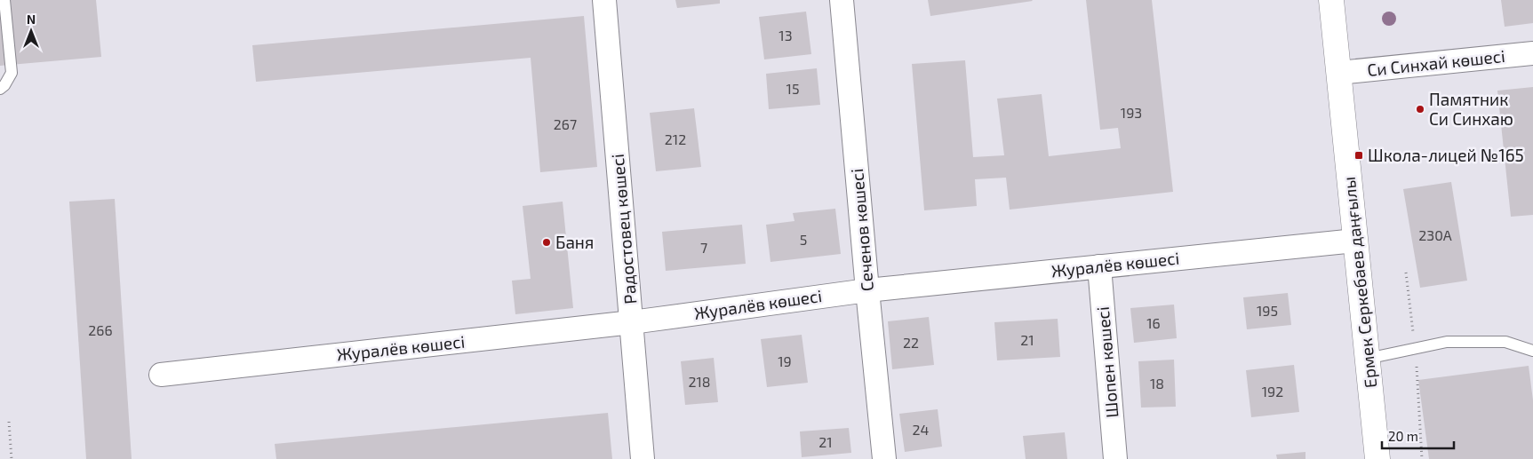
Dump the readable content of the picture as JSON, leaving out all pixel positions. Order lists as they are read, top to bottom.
{
  "streets": {
    "street": [
      "Си Синхай көшесі",
      "Радостовец көшесі",
      "Сеченов көшесі",
      "Журалёв көшесі",
      "Ермек Серкебаев даңғылы",
      "Шопен көшесі"
    ]
  },
  "crossings": [
    ["Си Синхай көшесі", "Ермек Серкебаев даңғылы"],
    ["Радостовец көшесі", "Журалёв көшесі"],
    ["Сеченов көшесі", "Журалёв көшесі"],
    ["Журалёв көшесі", "Ермек Серкебаев даңғылы"],
    ["Журалёв көшесі", "Шопен көшесі"]
  ],
  "places": {
    "other": ["Памятник Си Синхаю", "Баня"],
    "transit": ["Школа-лицей №165"]
  },
  "house_numbers": [
    "13",
    "15",
    "193",
    "267",
    "212",
    "230А",
    "5",
    "7",
    "195",
    "16",
    "266",
    "21",
    "22",
    "19",
    "218",
    "18",
    "192",
    "24",
    "21"
  ],
  "scale_bar": "20 m",
  "north": "top"
}
